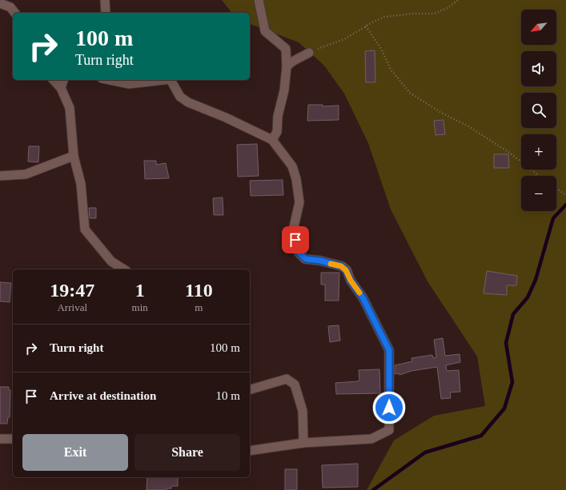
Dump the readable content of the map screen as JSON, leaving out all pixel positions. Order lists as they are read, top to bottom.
{
  "north": "bottom left",
  "page": {
    "map_buttons": ["+", "−"],
    "turn": ["100 m", "Turn right"],
    "eta": [
      "19:47",
      "Arrival",
      "1",
      "min",
      "110",
      "m"
    ],
    "list": [
      {
        "name": "Turn right",
        "value": "100 m"
      },
      {
        "name": "Arrive at destination",
        "value": "10 m"
      }
    ],
    "buttons": ["Exit", "Share"]
  }
}
